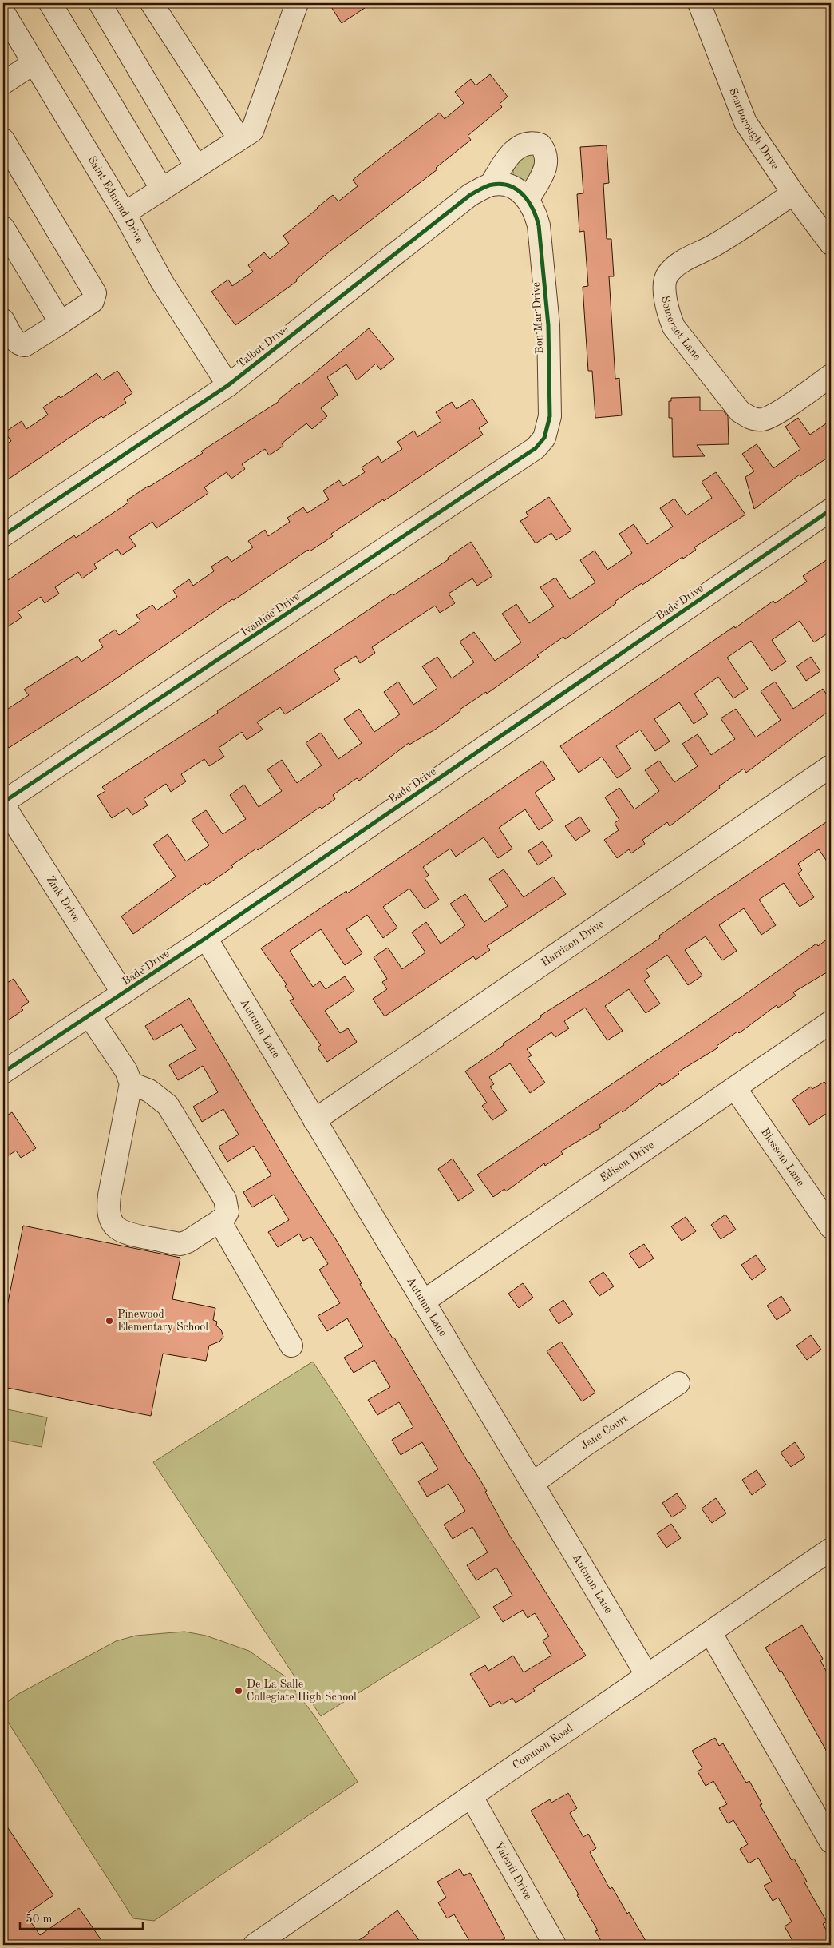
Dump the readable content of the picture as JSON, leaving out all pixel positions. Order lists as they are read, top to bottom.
{
  "streets": {
    "street": [
      "Scarborough Drive",
      "Saint Edmund Drive",
      "Bon Mar Drive",
      "Somerset Lane",
      "Talbot Drive",
      "Bade Drive",
      "Ivanhoe Drive",
      "Zink Drive",
      "Harrison Drive",
      "Autumn Lane",
      "Blossom Lane",
      "Edison Drive",
      "Jane Court",
      "Common Road",
      "Valenti Drive"
    ]
  },
  "crossings": [
    ["Scarborough Drive", "Somerset Lane"],
    ["Saint Edmund Drive", "Talbot Drive"],
    ["Bon Mar Drive", "Ivanhoe Drive"],
    ["Bade Drive", "Zink Drive"],
    ["Bade Drive", "Autumn Lane"],
    ["Ivanhoe Drive", "Zink Drive"],
    ["Harrison Drive", "Autumn Lane"],
    ["Autumn Lane", "Edison Drive"],
    ["Autumn Lane", "Jane Court"],
    ["Autumn Lane", "Common Road"],
    ["Blossom Lane", "Edison Drive"],
    ["Common Road", "Valenti Drive"]
  ],
  "places": ["Pinewood Elementary School", "De La Salle Collegiate High School"],
  "scale_bar": "50 m"
}
